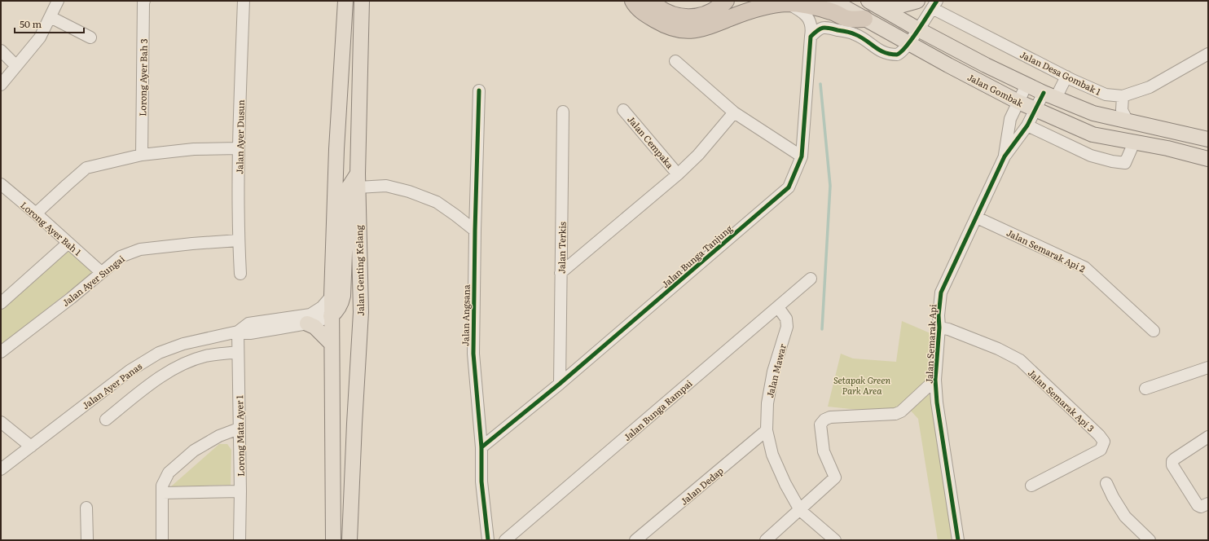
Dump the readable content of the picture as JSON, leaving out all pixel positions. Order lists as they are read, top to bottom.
{
  "streets": {
    "main road": ["Jalan Gombak", "Jalan Genting Kelang"],
    "street": [
      "Jalan Desa Gombak 1",
      "Lorong Ayer Bah 3",
      "Jalan Ayer Dusun",
      "Jalan Cempaka",
      "Lorong Ayer Bah 1",
      "Jalan Terkis",
      "Jalan Semarak Api 2",
      "Jalan Bunga Tanjung",
      "Jalan Ayer Sungai",
      "Jalan Angsana",
      "Jalan Semarak Api",
      "Jalan Mawar",
      "Jalan Ayer Panas",
      "Jalan Semarak Api 3",
      "Jalan Bunga Rampai",
      "Lorong Mata Ayer 1",
      "Jalan Dedap"
    ]
  },
  "crossings": [
    ["Jalan Desa Gombak 1", "Jalan Semarak Api"],
    ["Jalan Gombak", "Jalan Semarak Api"],
    ["Jalan Ayer Dusun", "Jalan Ayer Sungai"],
    ["Lorong Ayer Bah 1", "Jalan Ayer Sungai"],
    ["Jalan Terkis", "Jalan Bunga Tanjung"],
    ["Jalan Semarak Api 2", "Jalan Semarak Api"],
    ["Jalan Bunga Tanjung", "Jalan Angsana"],
    ["Jalan Semarak Api", "Jalan Semarak Api 3"],
    ["Jalan Mawar", "Jalan Bunga Rampai"],
    ["Jalan Mawar", "Jalan Dedap"],
    ["Jalan Ayer Panas", "Lorong Mata Ayer 1"]
  ],
  "parks": ["Setapak Green Park Area"],
  "scale_bar": "50 m"
}
